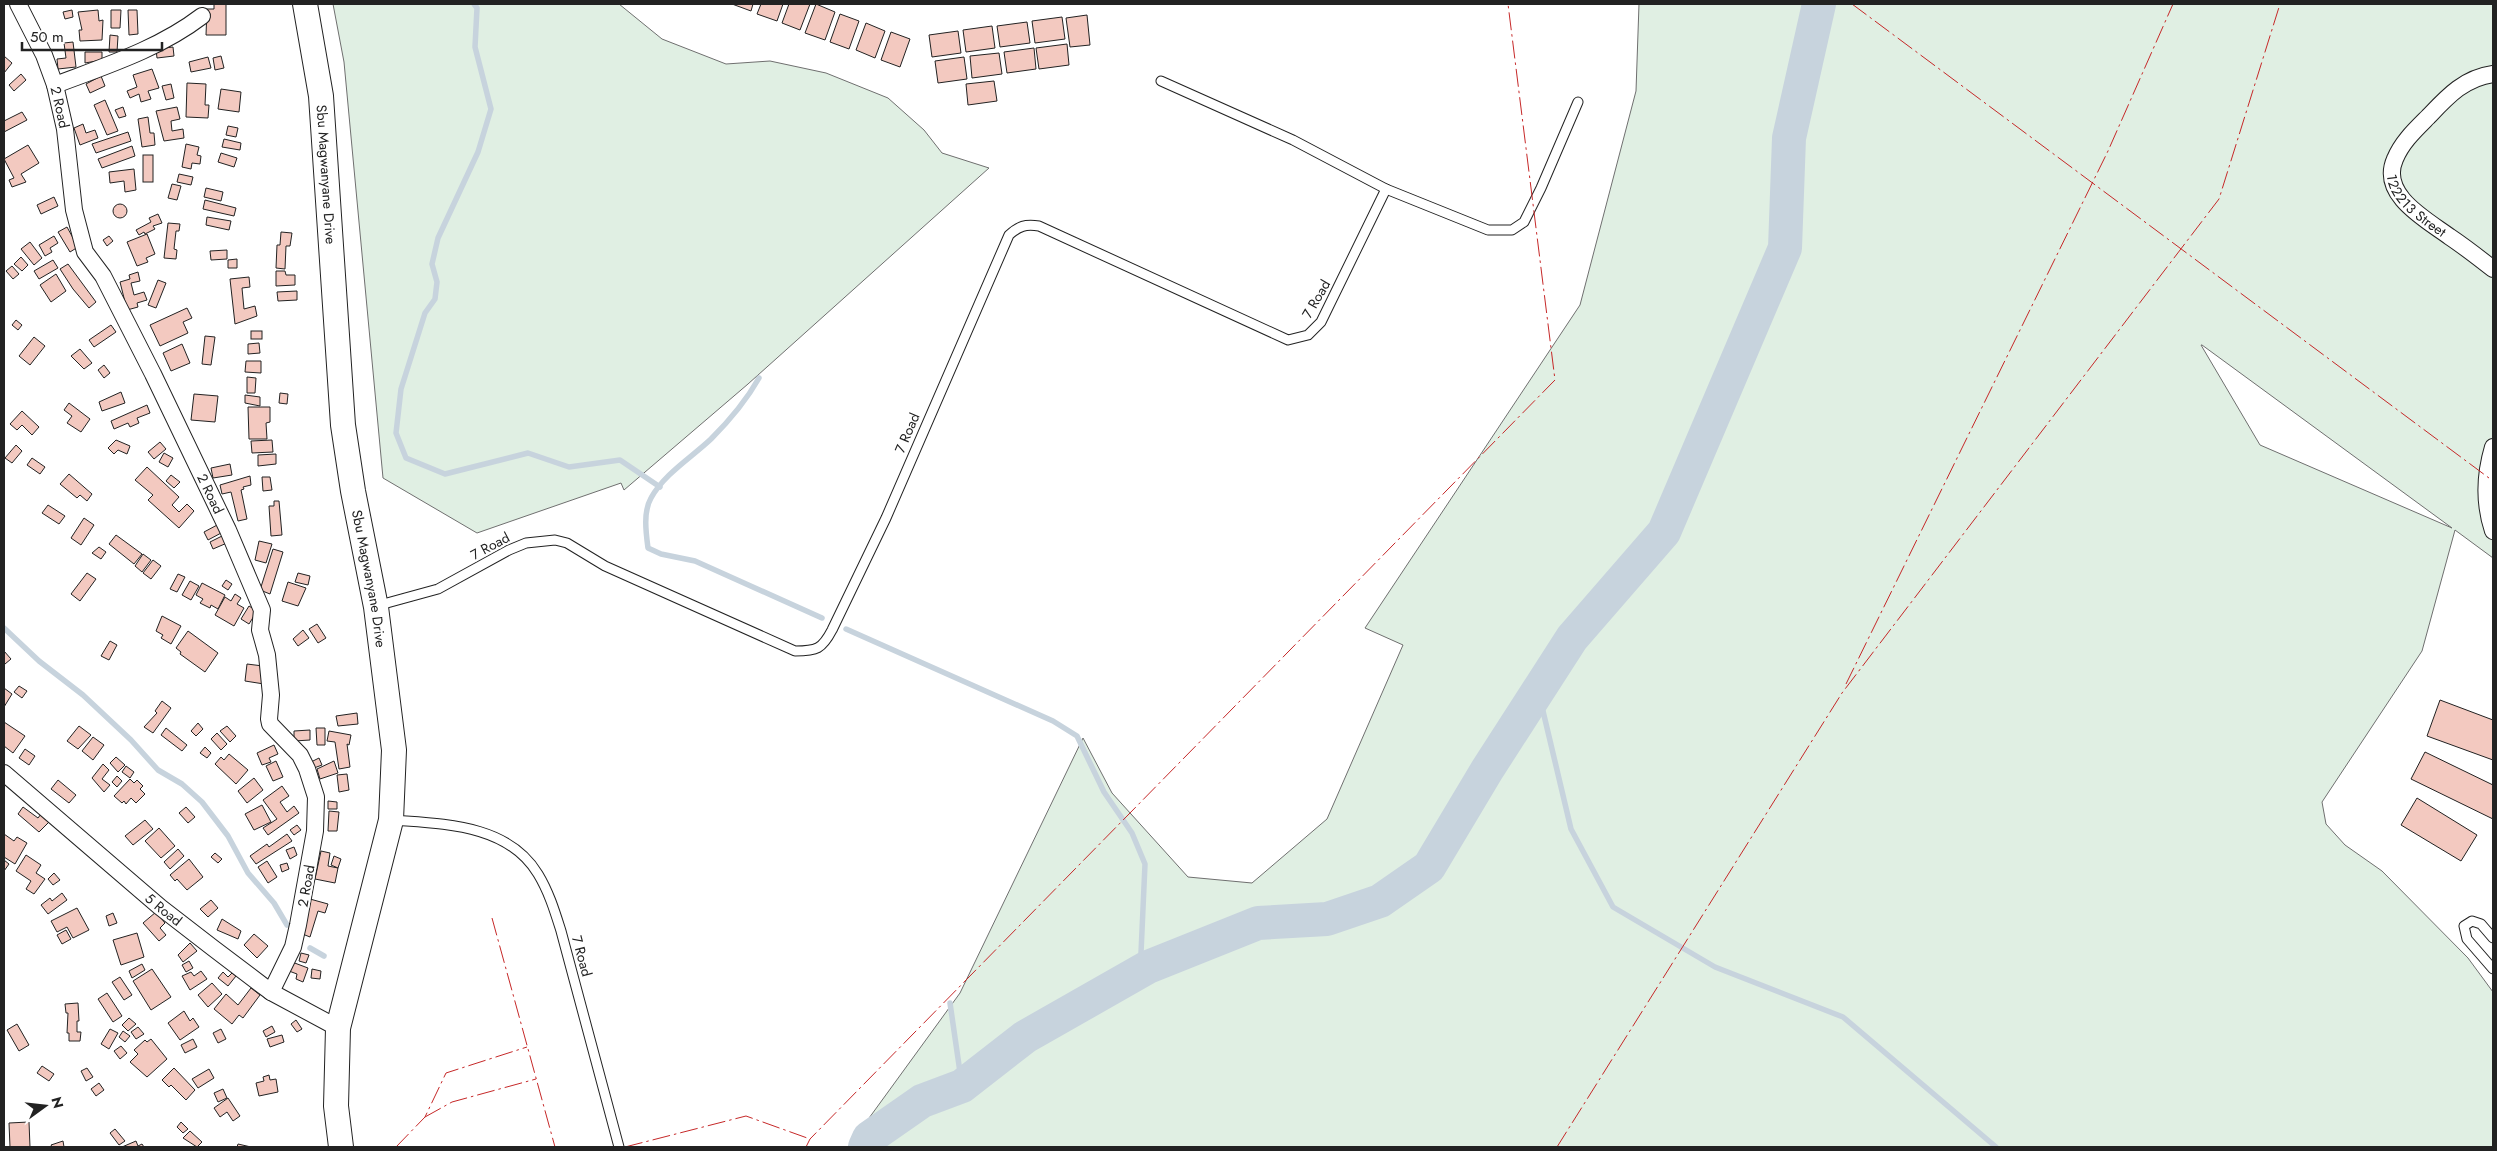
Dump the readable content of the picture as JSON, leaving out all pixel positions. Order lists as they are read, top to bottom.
{
  "streets": {
    "main road": ["Sbu Magwanyane Drive"],
    "street": ["2 Road", "122213 Street", "5 Road"],
    "lane": ["7 Road"]
  },
  "crossings": [
    ["2 Road", "5 Road"],
    ["Sbu Magwanyane Drive", "7 Road"],
    ["Sbu Magwanyane Drive", "5 Road"]
  ],
  "scale_bar": "50 m",
  "north": "right"
}
